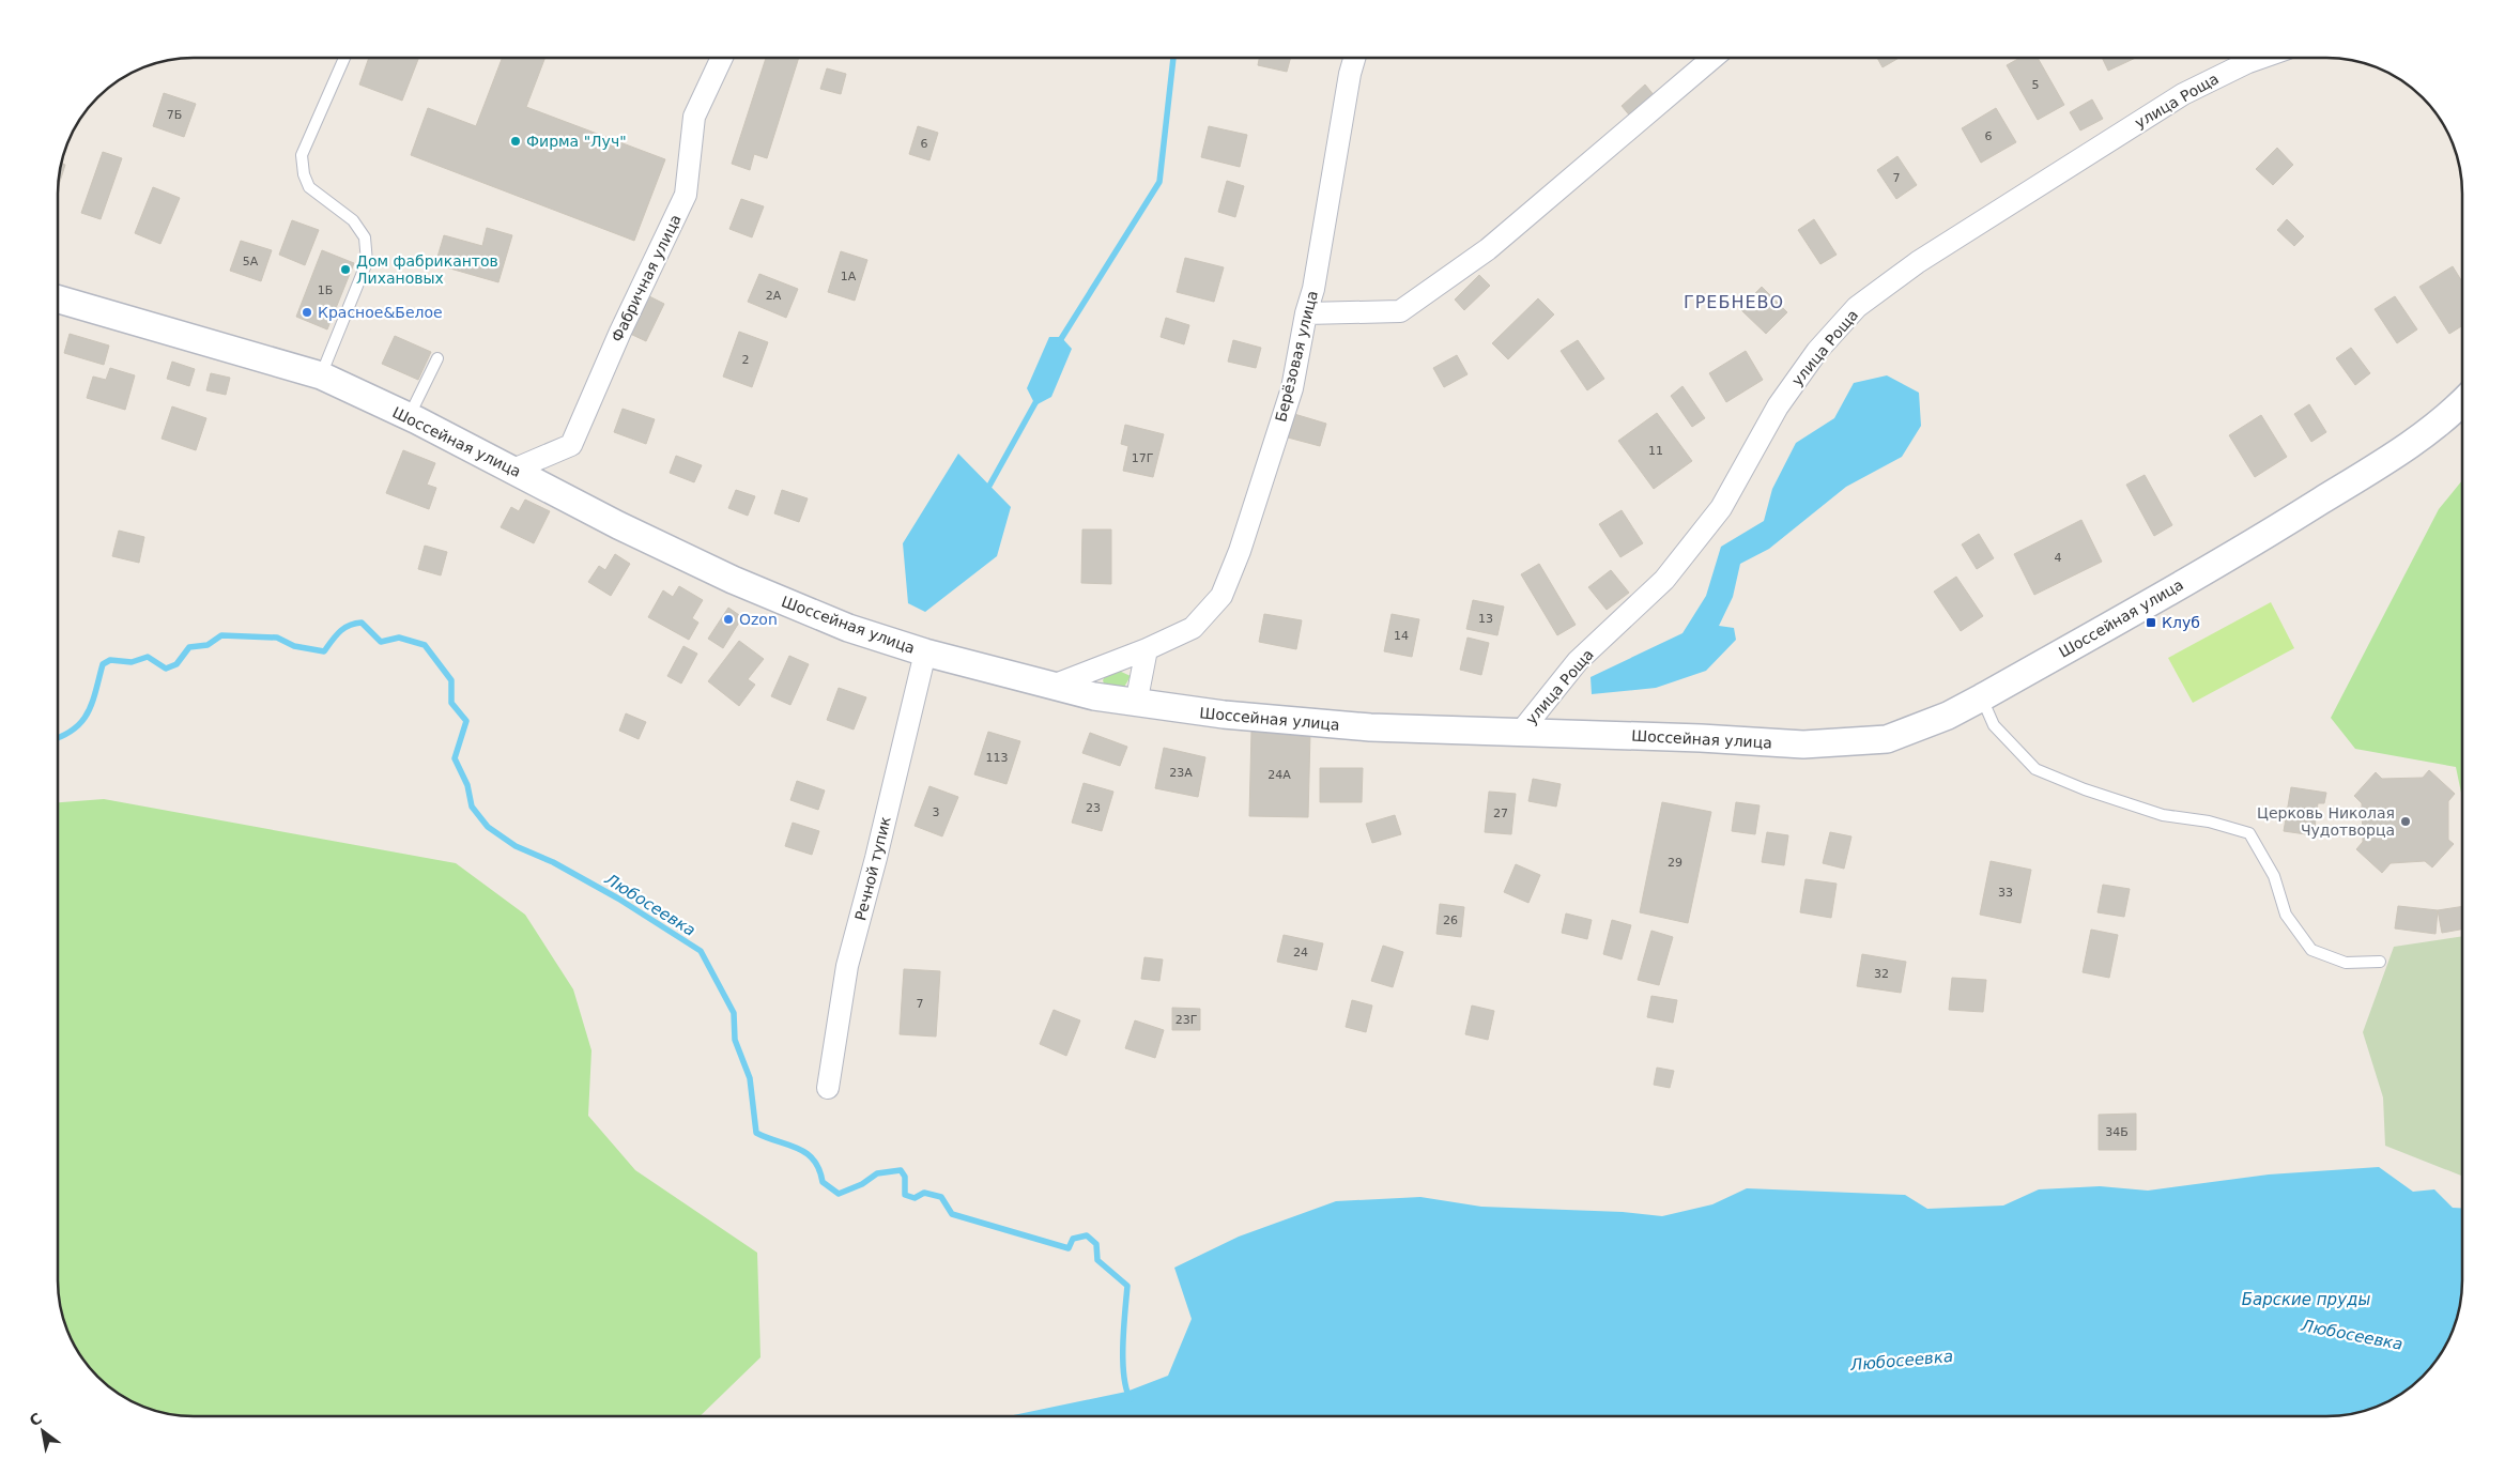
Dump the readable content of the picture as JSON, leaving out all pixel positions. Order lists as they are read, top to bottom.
{
  "streets": {
    "street": [
      "улица Роща",
      "Фабричная улица",
      "Берёзовая улица",
      "Шоссейная улица",
      "Речной тупик"
    ]
  },
  "crossings": [
    ["улица Роща", "Шоссейная улица"],
    ["Фабричная улица", "Шоссейная улица"],
    ["Берёзовая улица", "Шоссейная улица"],
    ["Шоссейная улица", "Речной тупик"]
  ],
  "districts": ["ГРЕБНЕВО"],
  "water": ["Любосеевка", "Барские пруды"],
  "places": {
    "other": [
      "Фирма \"Луч\"",
      "Дом фабрикантов Лихановых",
      "Красное&Белое",
      "Ozon",
      "Церковь Николая Чудотворца"
    ],
    "transit": ["Клуб"]
  },
  "house_numbers": [
    "5",
    "7Б",
    "6",
    "6",
    "7",
    "5А",
    "1А",
    "1Б",
    "2А",
    "2",
    "11",
    "17Г",
    "4",
    "13",
    "14",
    "113",
    "23А",
    "24А",
    "23",
    "3",
    "27",
    "29",
    "33",
    "26",
    "24",
    "32",
    "7",
    "23Г",
    "34Б"
  ],
  "north": "top left"
}
